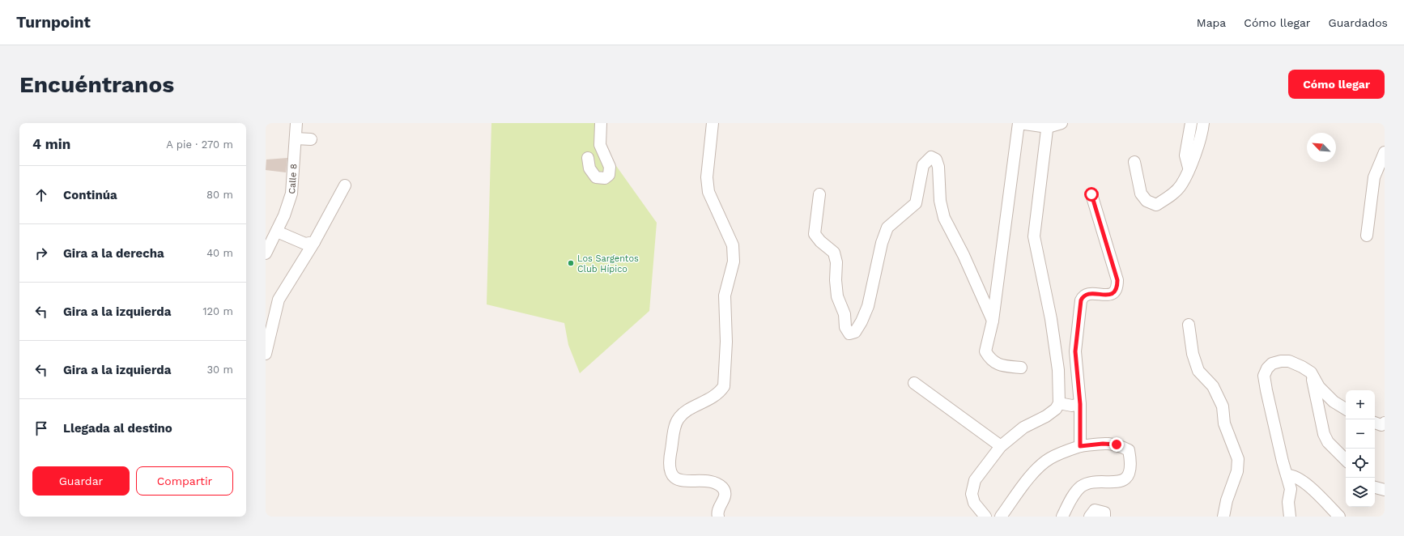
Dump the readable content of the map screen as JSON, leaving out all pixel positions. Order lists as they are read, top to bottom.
{
  "streets": {
    "street": ["Calle 8"]
  },
  "places": ["Los Sargentos Club Hípico"],
  "north": "top left",
  "page": {
    "header": "Turnpoint",
    "nav": ["Mapa", "Cómo llegar", "Guardados"],
    "buttons": [
      "Cómo llegar",
      ["Guardar", "Compartir"]
    ],
    "title": "Encuéntranos",
    "heading": ["4 min", "A pie · 270 m"],
    "list": [
      ["Continúa", "80 m"],
      ["Gira a la derecha", "40 m"],
      ["Gira a la izquierda", "120 m"],
      ["Gira a la izquierda", "30 m"],
      "Llegada al destino"
    ],
    "map_buttons": ["+", "−"]
  }
}
